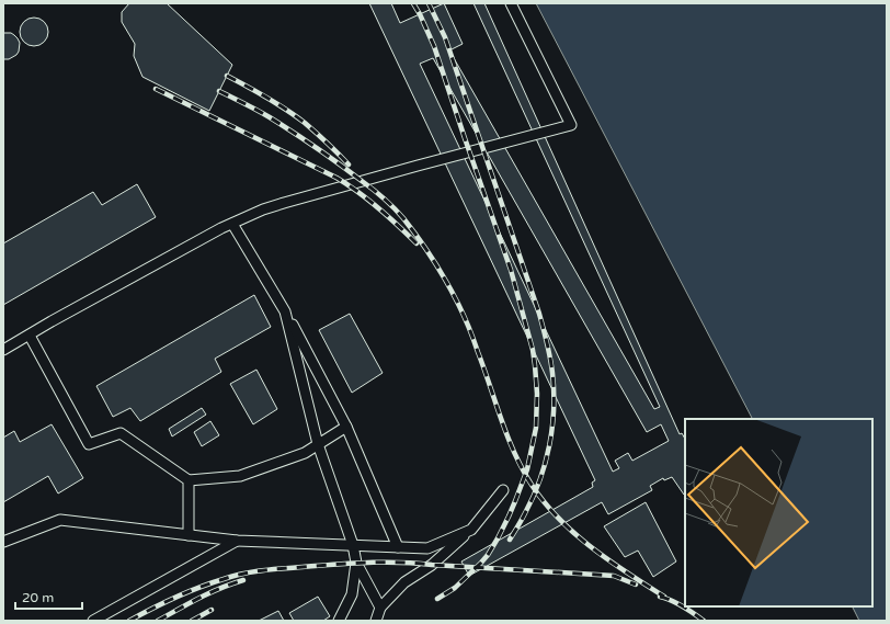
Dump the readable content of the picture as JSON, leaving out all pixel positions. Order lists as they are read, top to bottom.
{
  "scale_bar": "20 m"
}
